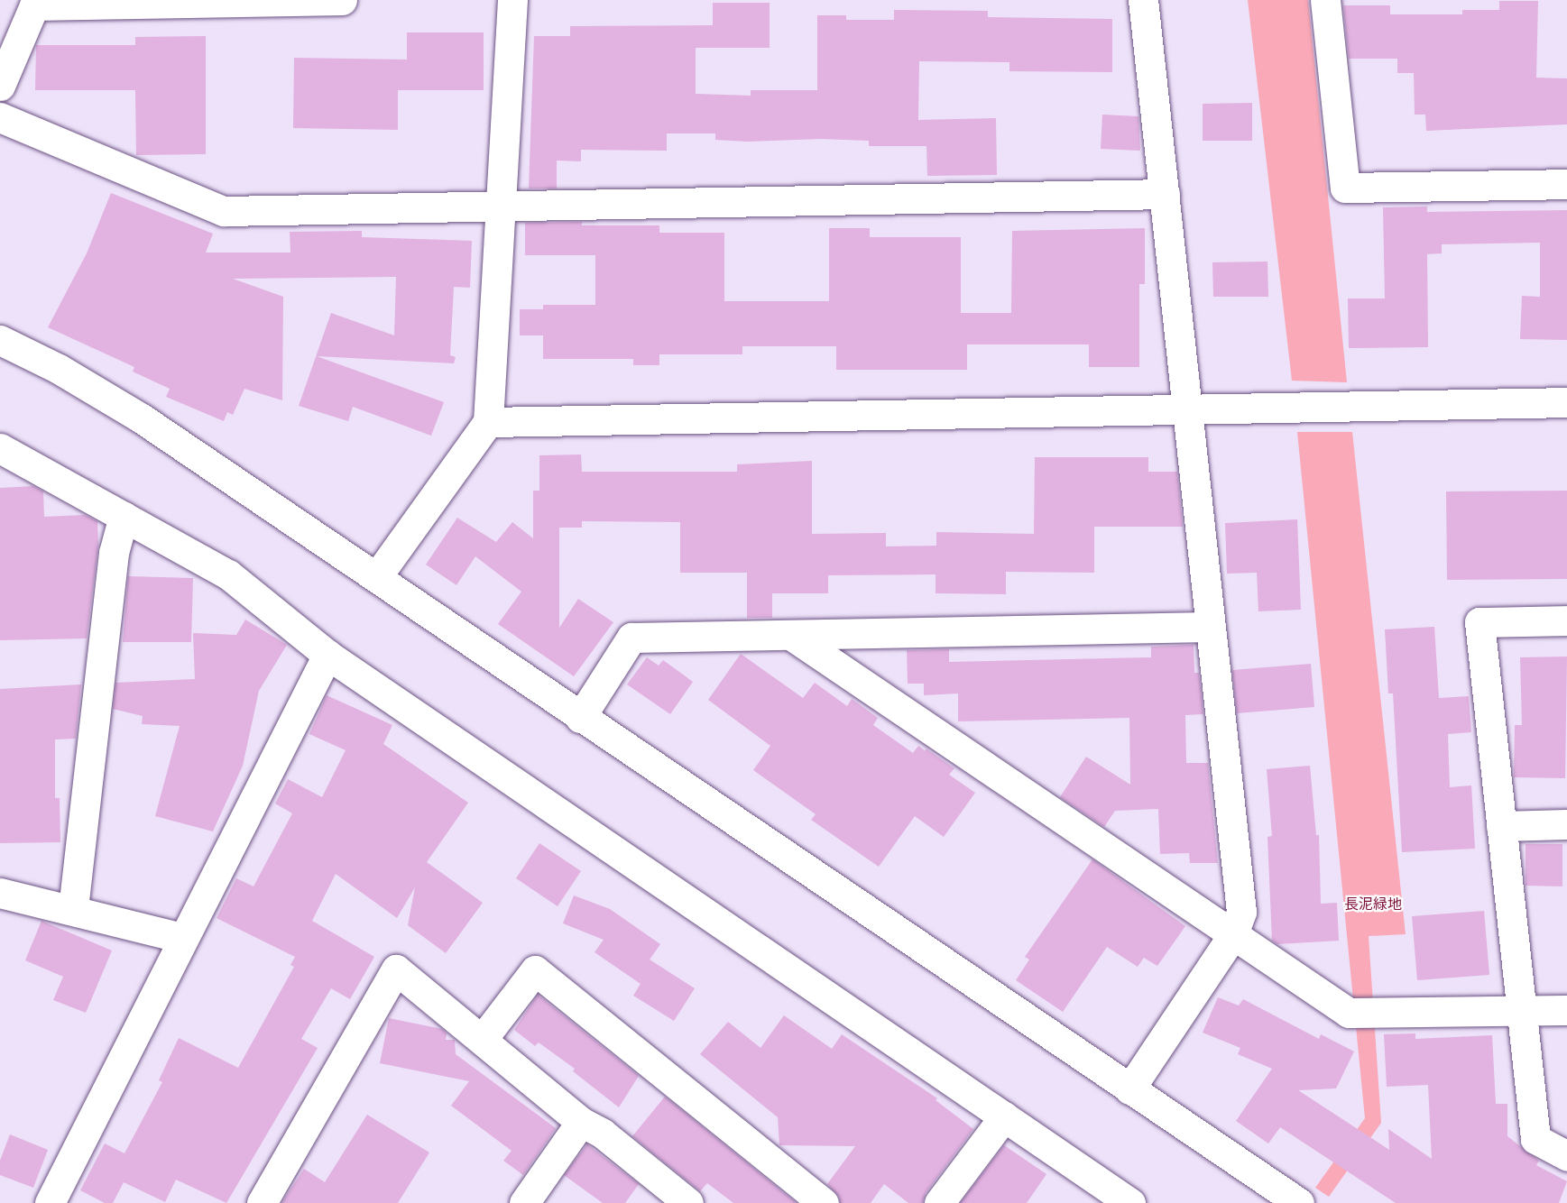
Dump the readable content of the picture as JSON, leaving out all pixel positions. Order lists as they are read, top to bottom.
{
  "parks": ["長泥緑地"]
}
